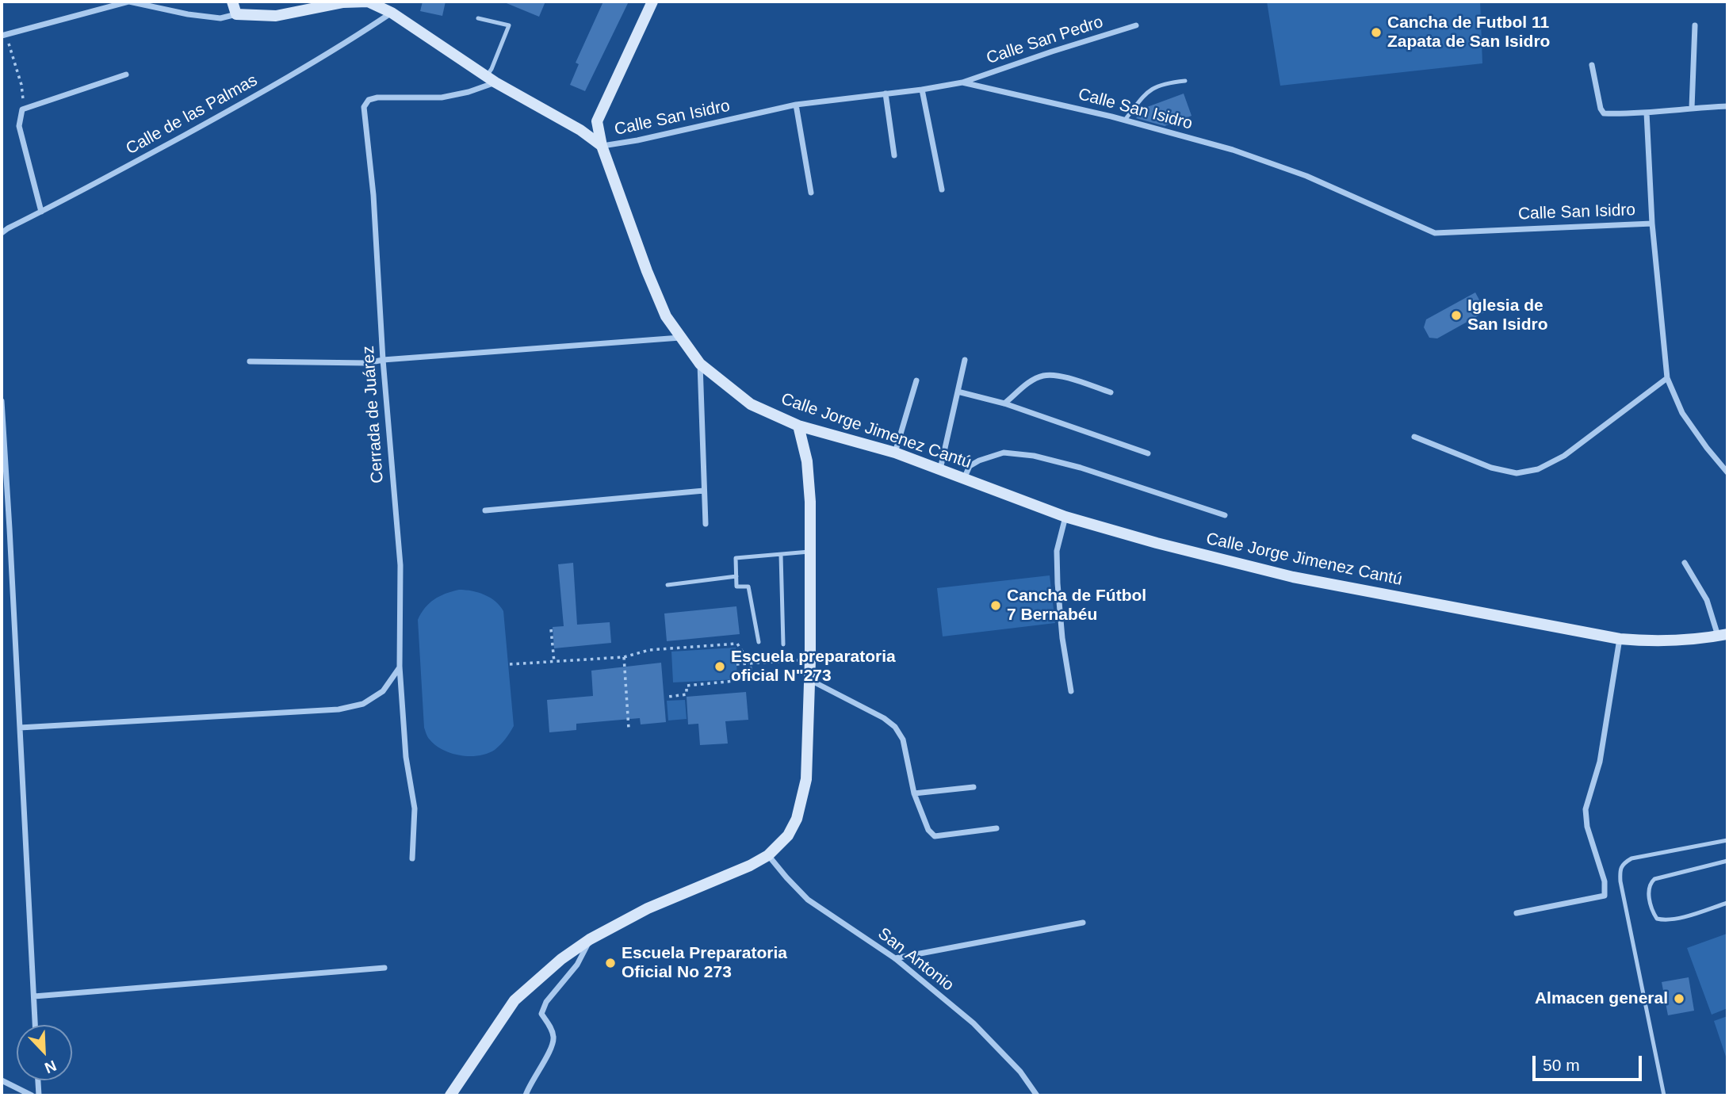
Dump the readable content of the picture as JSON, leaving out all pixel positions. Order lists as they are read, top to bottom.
{
  "streets": {
    "main road": ["Calle Jorge Jimenez Cantú"],
    "street": [
      "Calle San Pedro",
      "Calle San Isidro",
      "Calle de las Palmas",
      "Cerrada de Juárez",
      "San Antonio"
    ]
  },
  "crossings": [
    ["Calle San Pedro", "Calle San Isidro"],
    ["Calle San Isidro", "Calle Jorge Jimenez Cantú"]
  ],
  "places": [
    "Cancha de Futbol 11 Zapata de San Isidro",
    "Iglesia de San Isidro",
    "Cancha de Fútbol 7 Bernabéu",
    "Escuela preparatoria oficial N\"273",
    "Escuela Preparatoria Oficial No 273",
    "Almacen general"
  ],
  "scale_bar": "50 m",
  "north": "bottom right"
}
